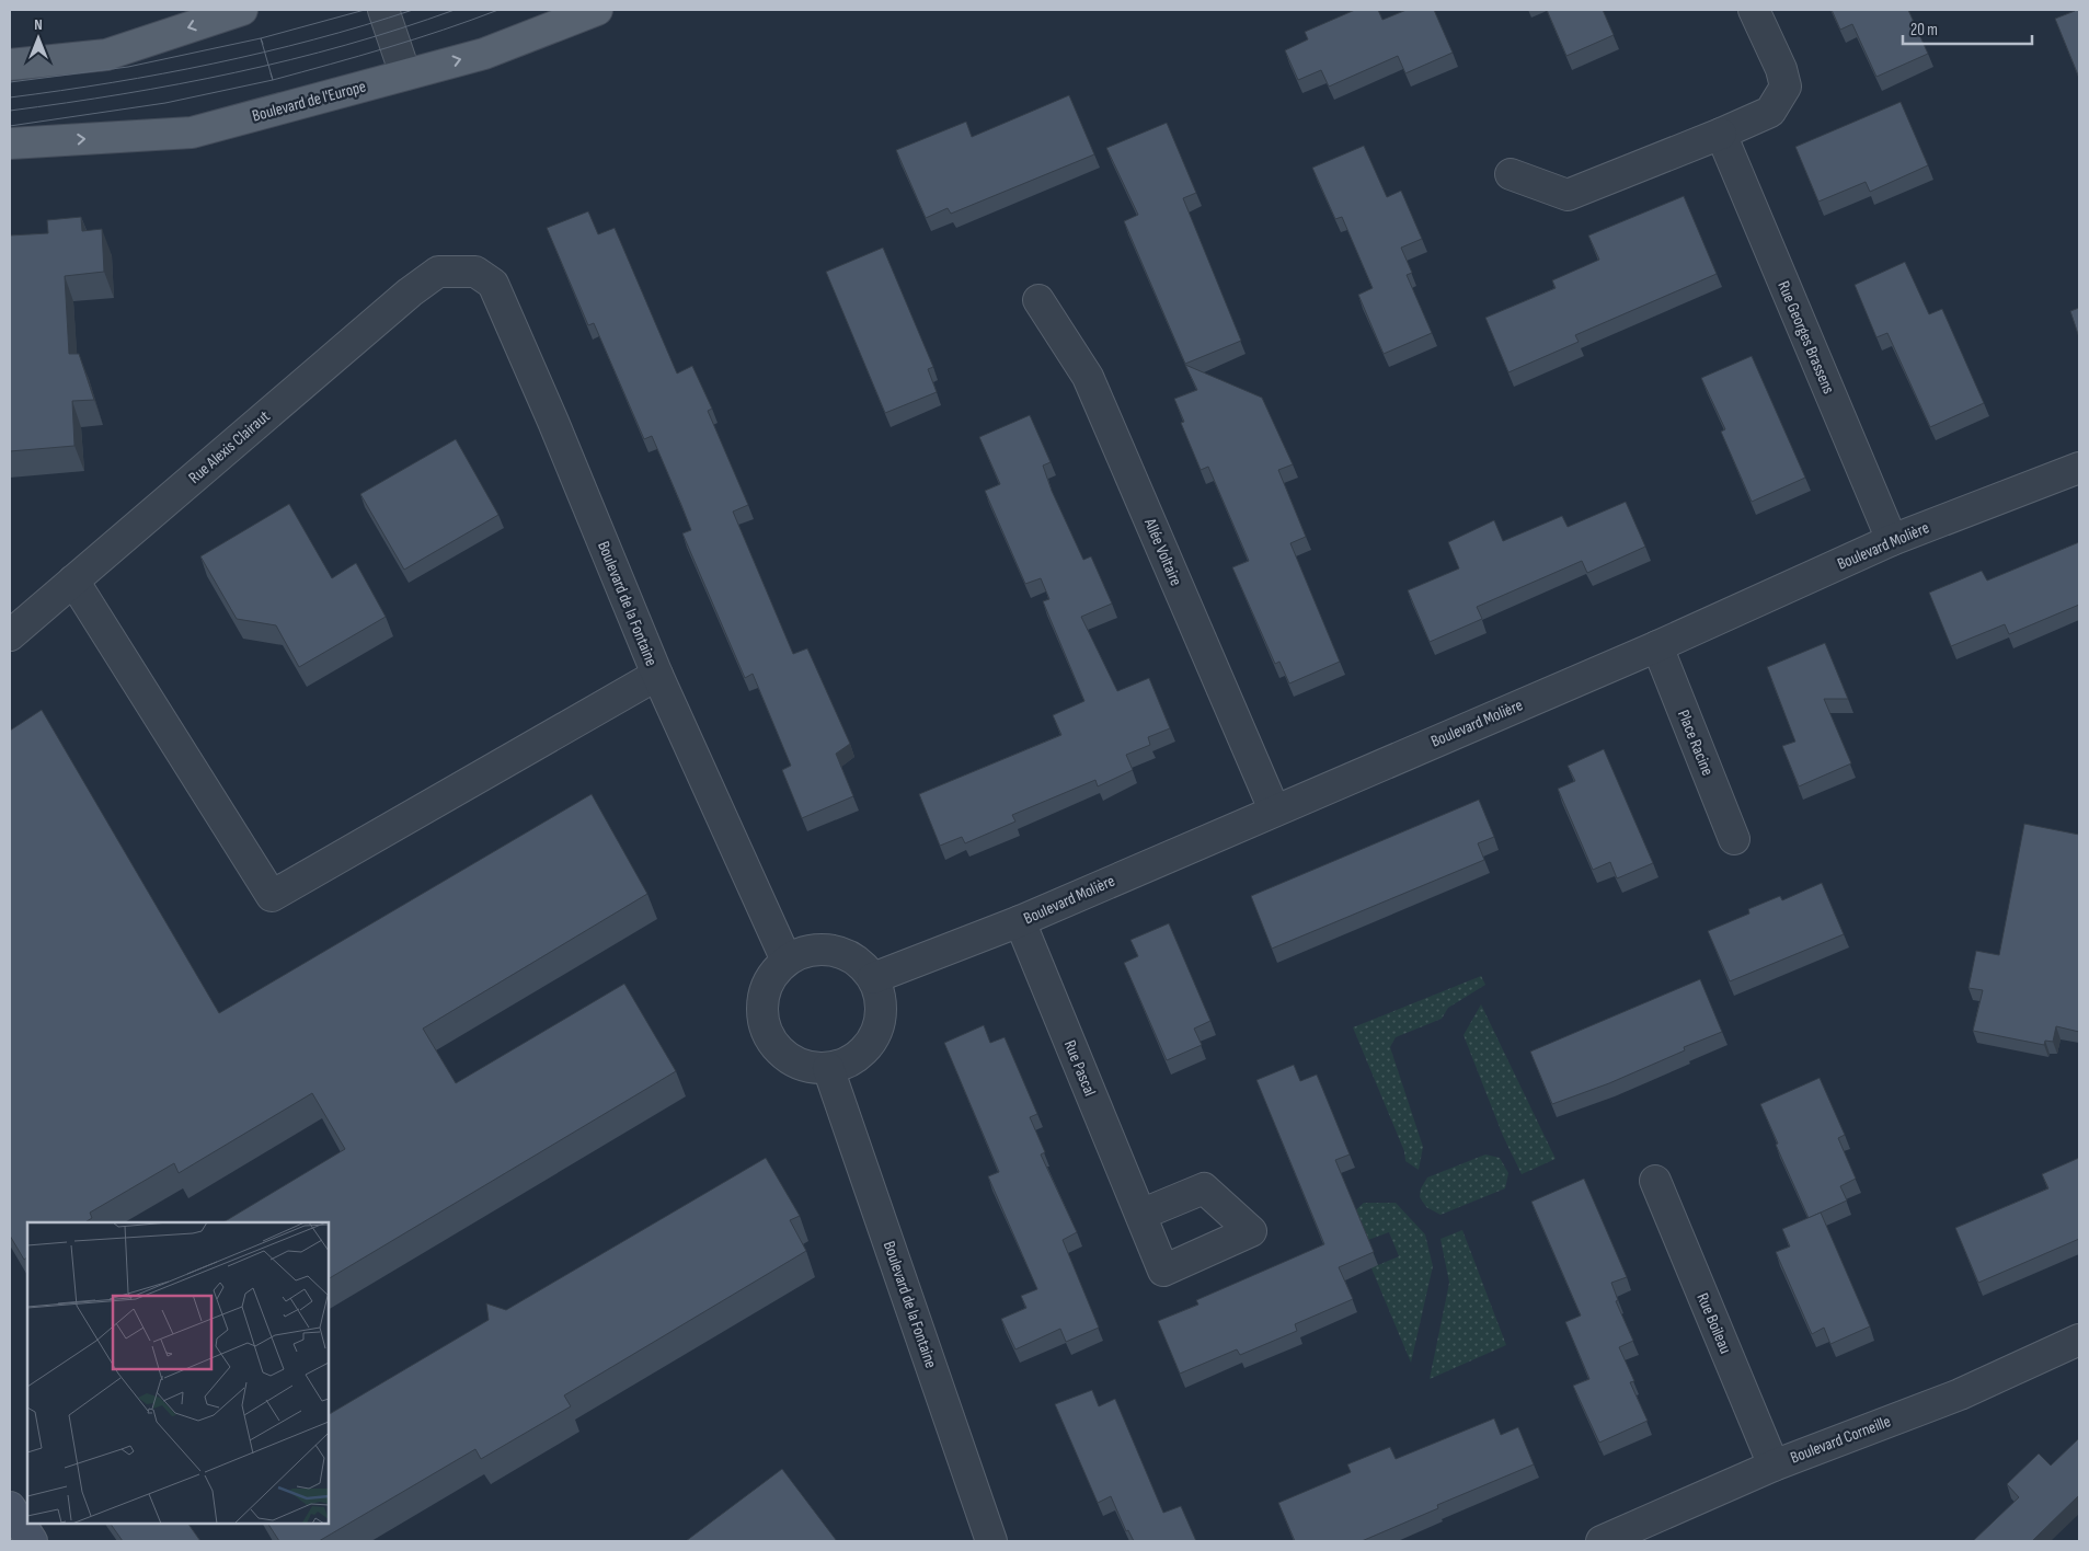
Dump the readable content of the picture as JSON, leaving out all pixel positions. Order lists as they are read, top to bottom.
{
  "streets": {
    "main road": ["Boulevard de l'Europe"],
    "street": [
      "Rue Georges Brassens",
      "Rue Alexis Clairaut",
      "Boulevard Molière",
      "Allée Voltaire",
      "Boulevard de la Fontaine",
      "Place Racine",
      "Rue Pascal",
      "Rue Boileau",
      "Boulevard Corneille"
    ]
  },
  "crossings": [
    ["Rue Georges Brassens", "Boulevard Molière"],
    ["Rue Alexis Clairaut", "Boulevard de la Fontaine"],
    ["Boulevard Molière", "Allée Voltaire"],
    ["Boulevard Molière", "Boulevard de la Fontaine"],
    ["Boulevard Molière", "Place Racine"],
    ["Boulevard Molière", "Rue Pascal"],
    ["Rue Boileau", "Boulevard Corneille"]
  ],
  "scale_bar": "20 m",
  "north": "top"
}
